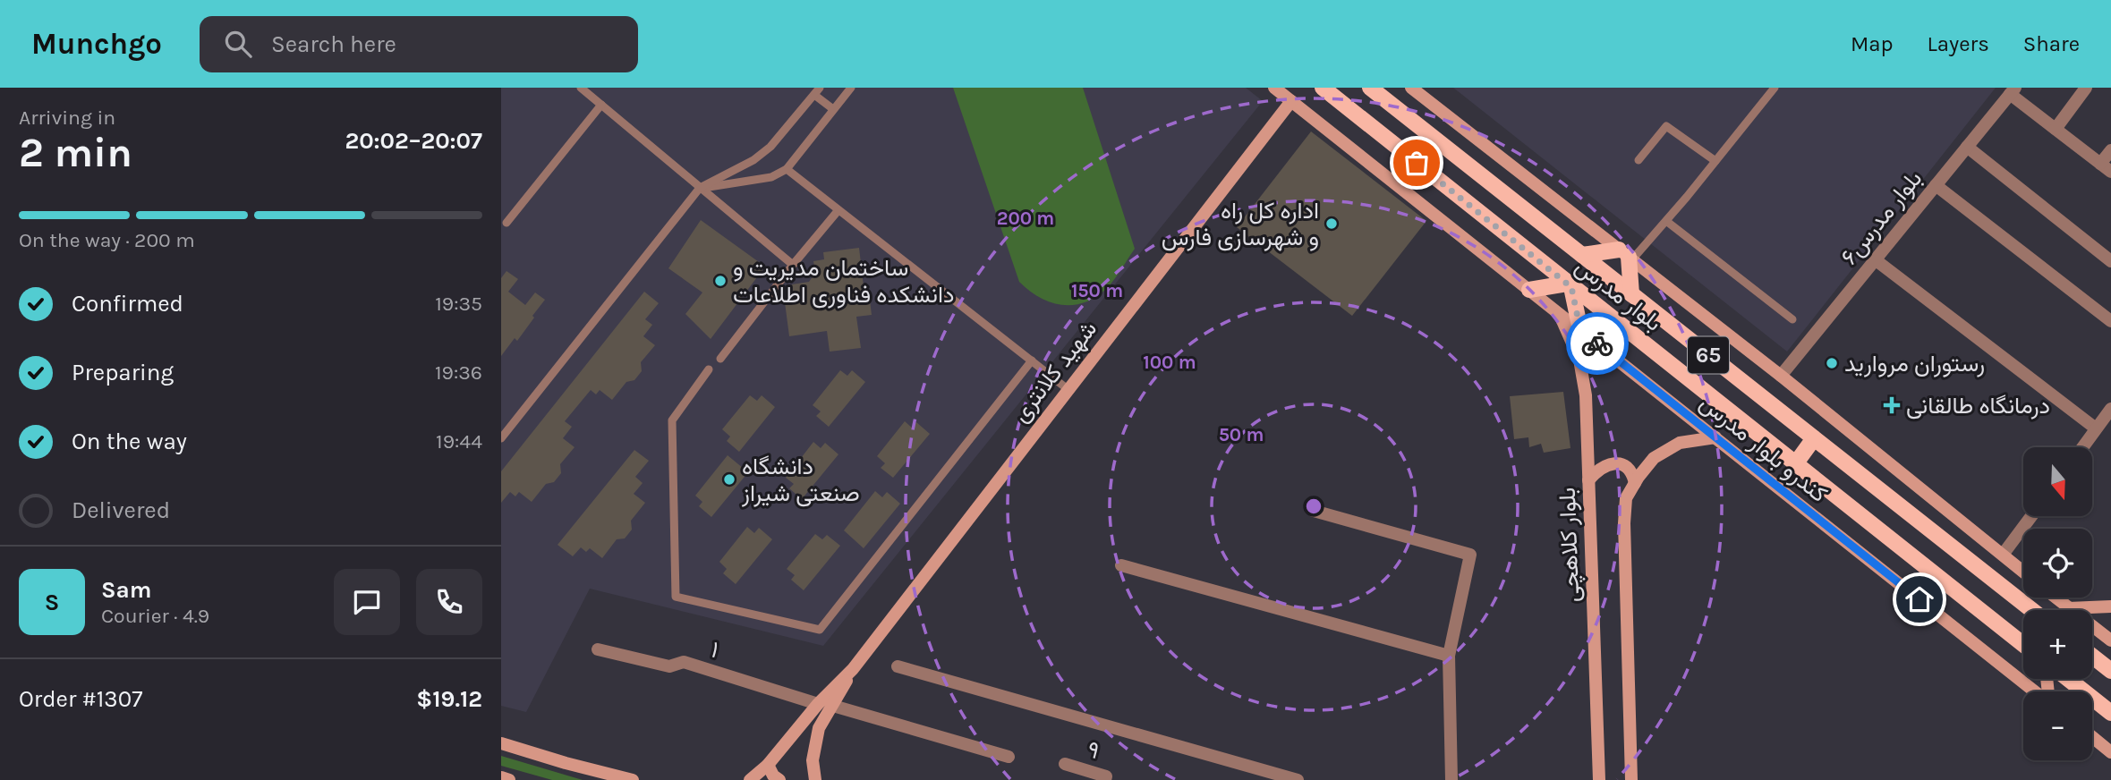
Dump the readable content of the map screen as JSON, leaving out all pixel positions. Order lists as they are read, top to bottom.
{
  "streets": {
    "main road": [
      "بلوار مدرس",
      "65",
      "شهید کلانتری",
      "کندرو بلوار مدرس",
      "بلوار کلاهچی"
    ],
    "street": ["بلوار مدرس۶", "۱", "۹"]
  },
  "crossings": [
    ["شهید کلانتری", "کندرو بلوار مدرس"],
    ["کندرو بلوار مدرس", "بلوار کلاهچی"]
  ],
  "places": {
    "other": [
      "اداره کل راه و شهرسازی فارس",
      "ساختمان مدیریت و دانشکده فناوری اطلاعات",
      "رستوران مروارید",
      "دانشگاه صنعتی شیراز"
    ],
    "health": ["درمانگاه طالقانی"]
  },
  "north": "bottom",
  "page": {
    "header": "Munchgo",
    "search": "Search here",
    "nav": ["Map", "Layers", "Share"],
    "heading": ["2 min", "Arriving in", "20:02–20:07"],
    "panel": [
      "Sam",
      "Courier · 4.9",
      "Order #1307",
      "$19.12"
    ],
    "bar": "On the way · 200 m",
    "list": [
      ["Confirmed", "19:35"],
      ["Preparing", "19:36"],
      ["On the way", "19:44"],
      "Delivered"
    ],
    "map_buttons": ["+", "−"],
    "round": "S"
  },
  "rings": [
    "200 m",
    "150 m",
    "100 m",
    "50 m"
  ]
}
